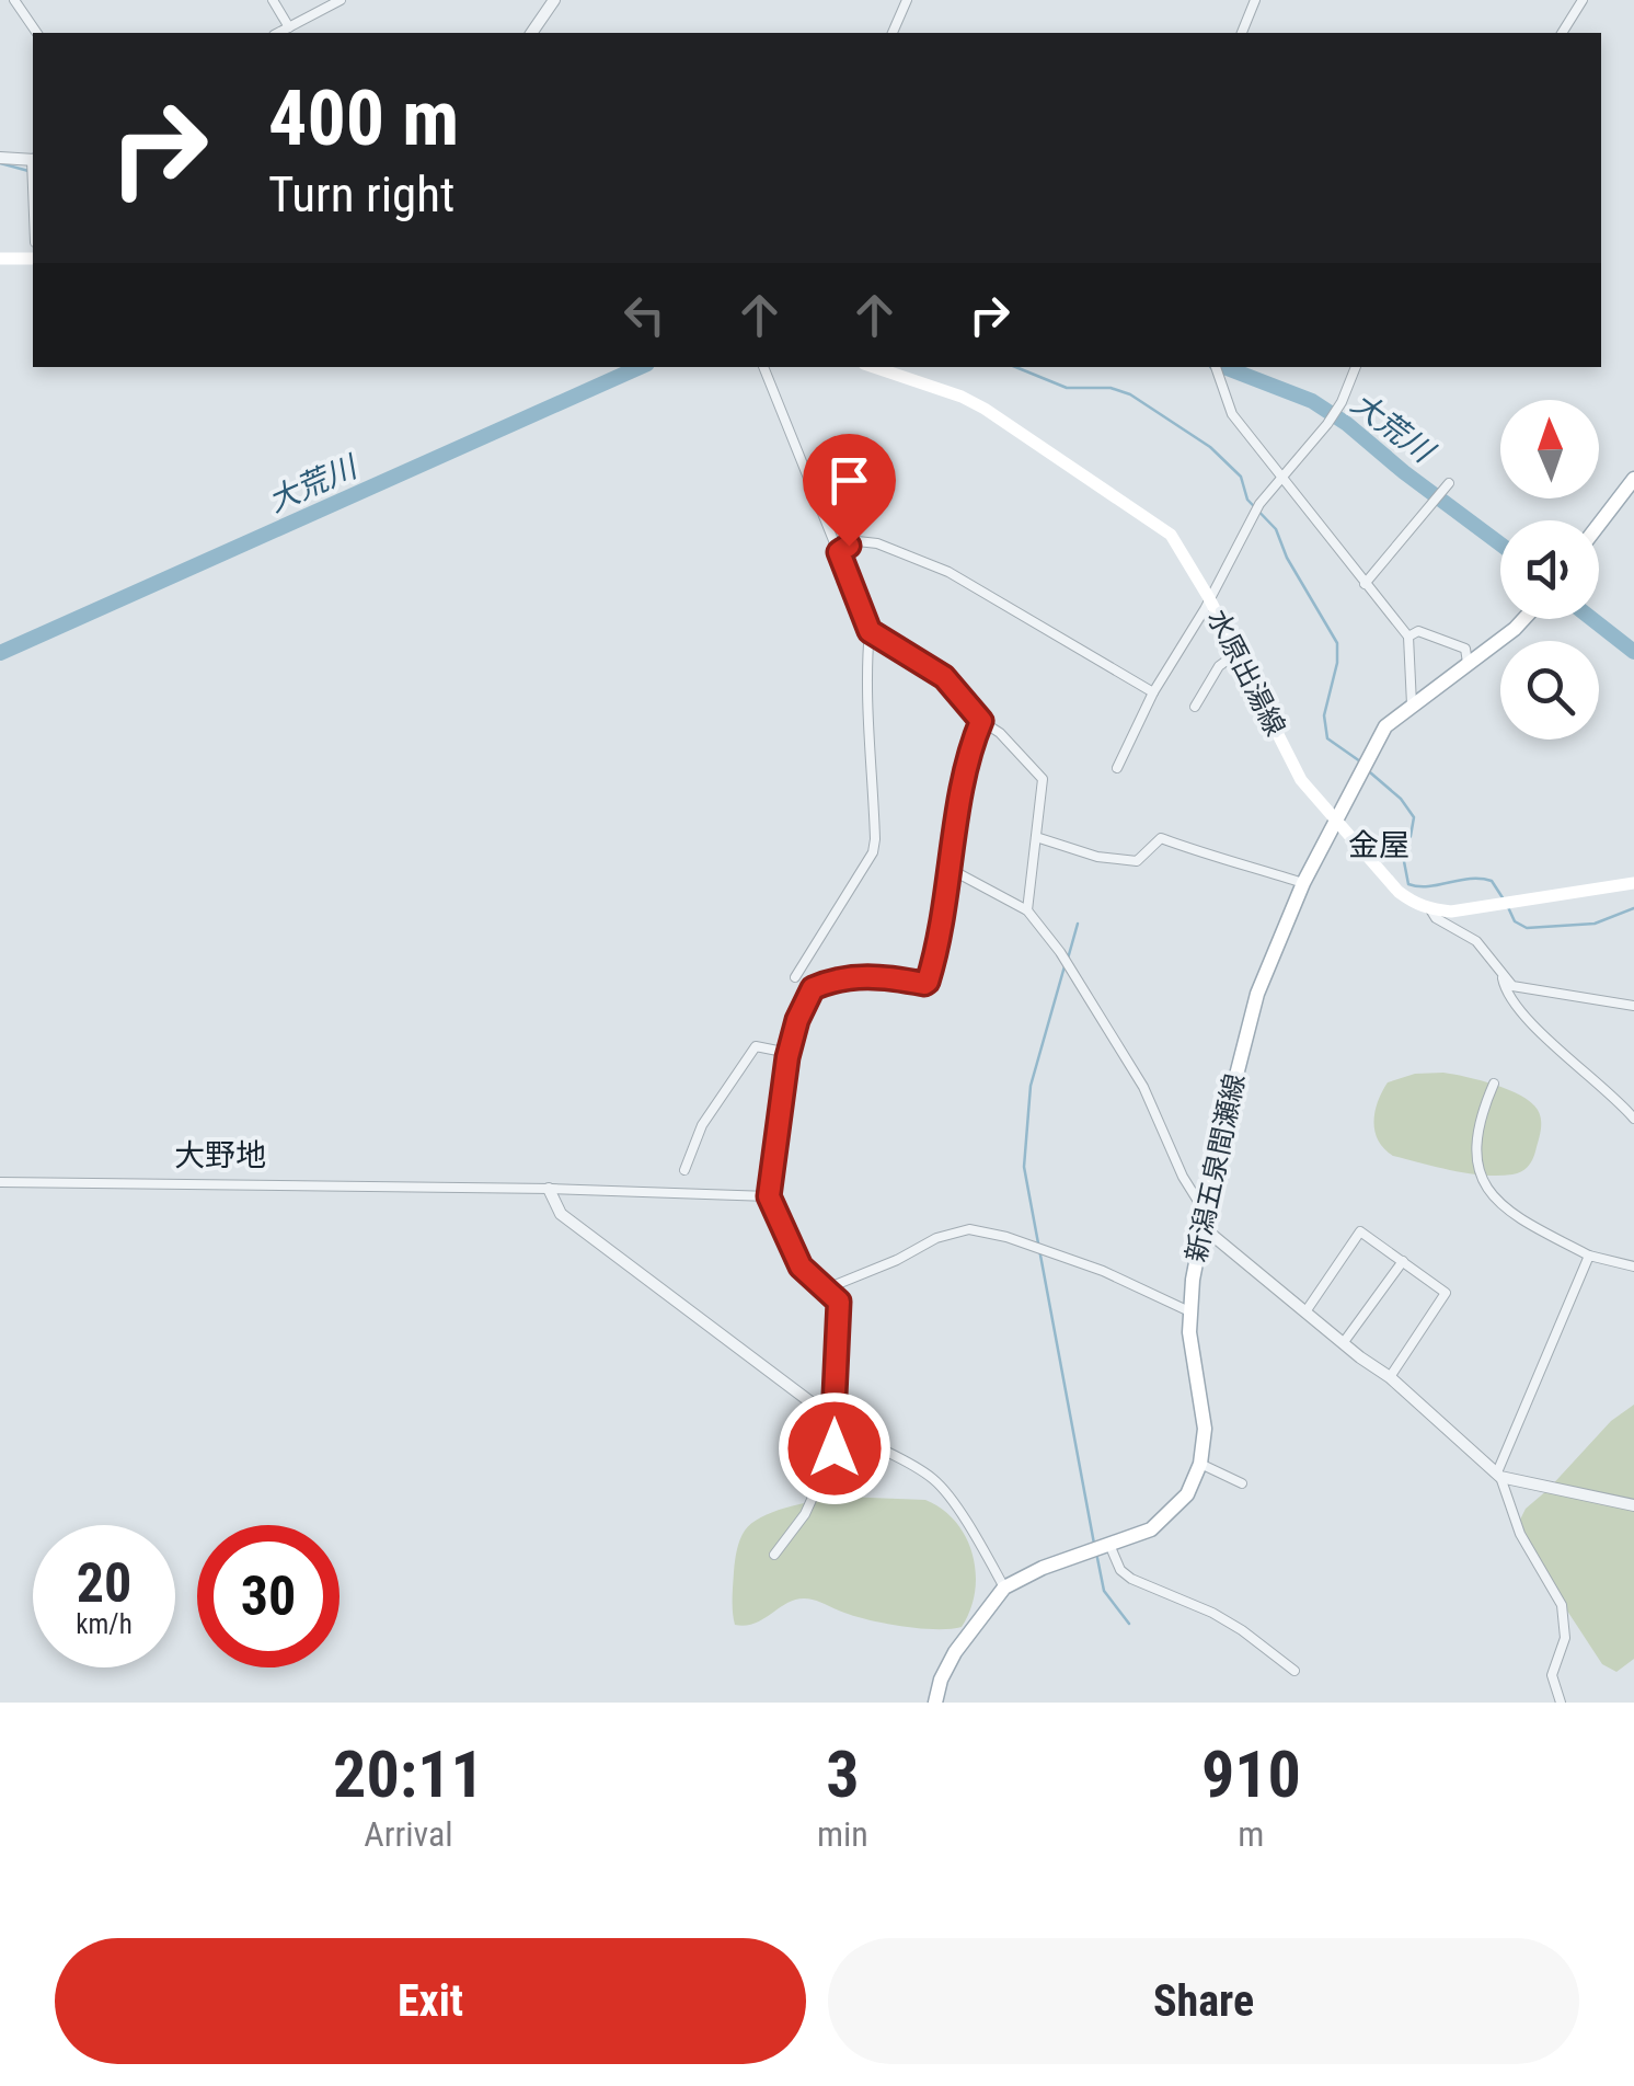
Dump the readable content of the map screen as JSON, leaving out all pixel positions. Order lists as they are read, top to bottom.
{
  "streets": {
    "main road": ["水原出湯線", "新潟五泉間瀬線"]
  },
  "crossings": [
    ["水原出湯線", "新潟五泉間瀬線"]
  ],
  "districts": ["金屋", "大野地"],
  "water": ["大荒川"],
  "north": "top",
  "page": {
    "turn": ["400 m", "Turn right"],
    "speed": "20 km/h",
    "limit": "30",
    "eta": [
      "20:11",
      "Arrival",
      "3",
      "min",
      "910",
      "m"
    ],
    "buttons": ["Exit", "Share"]
  }
}
